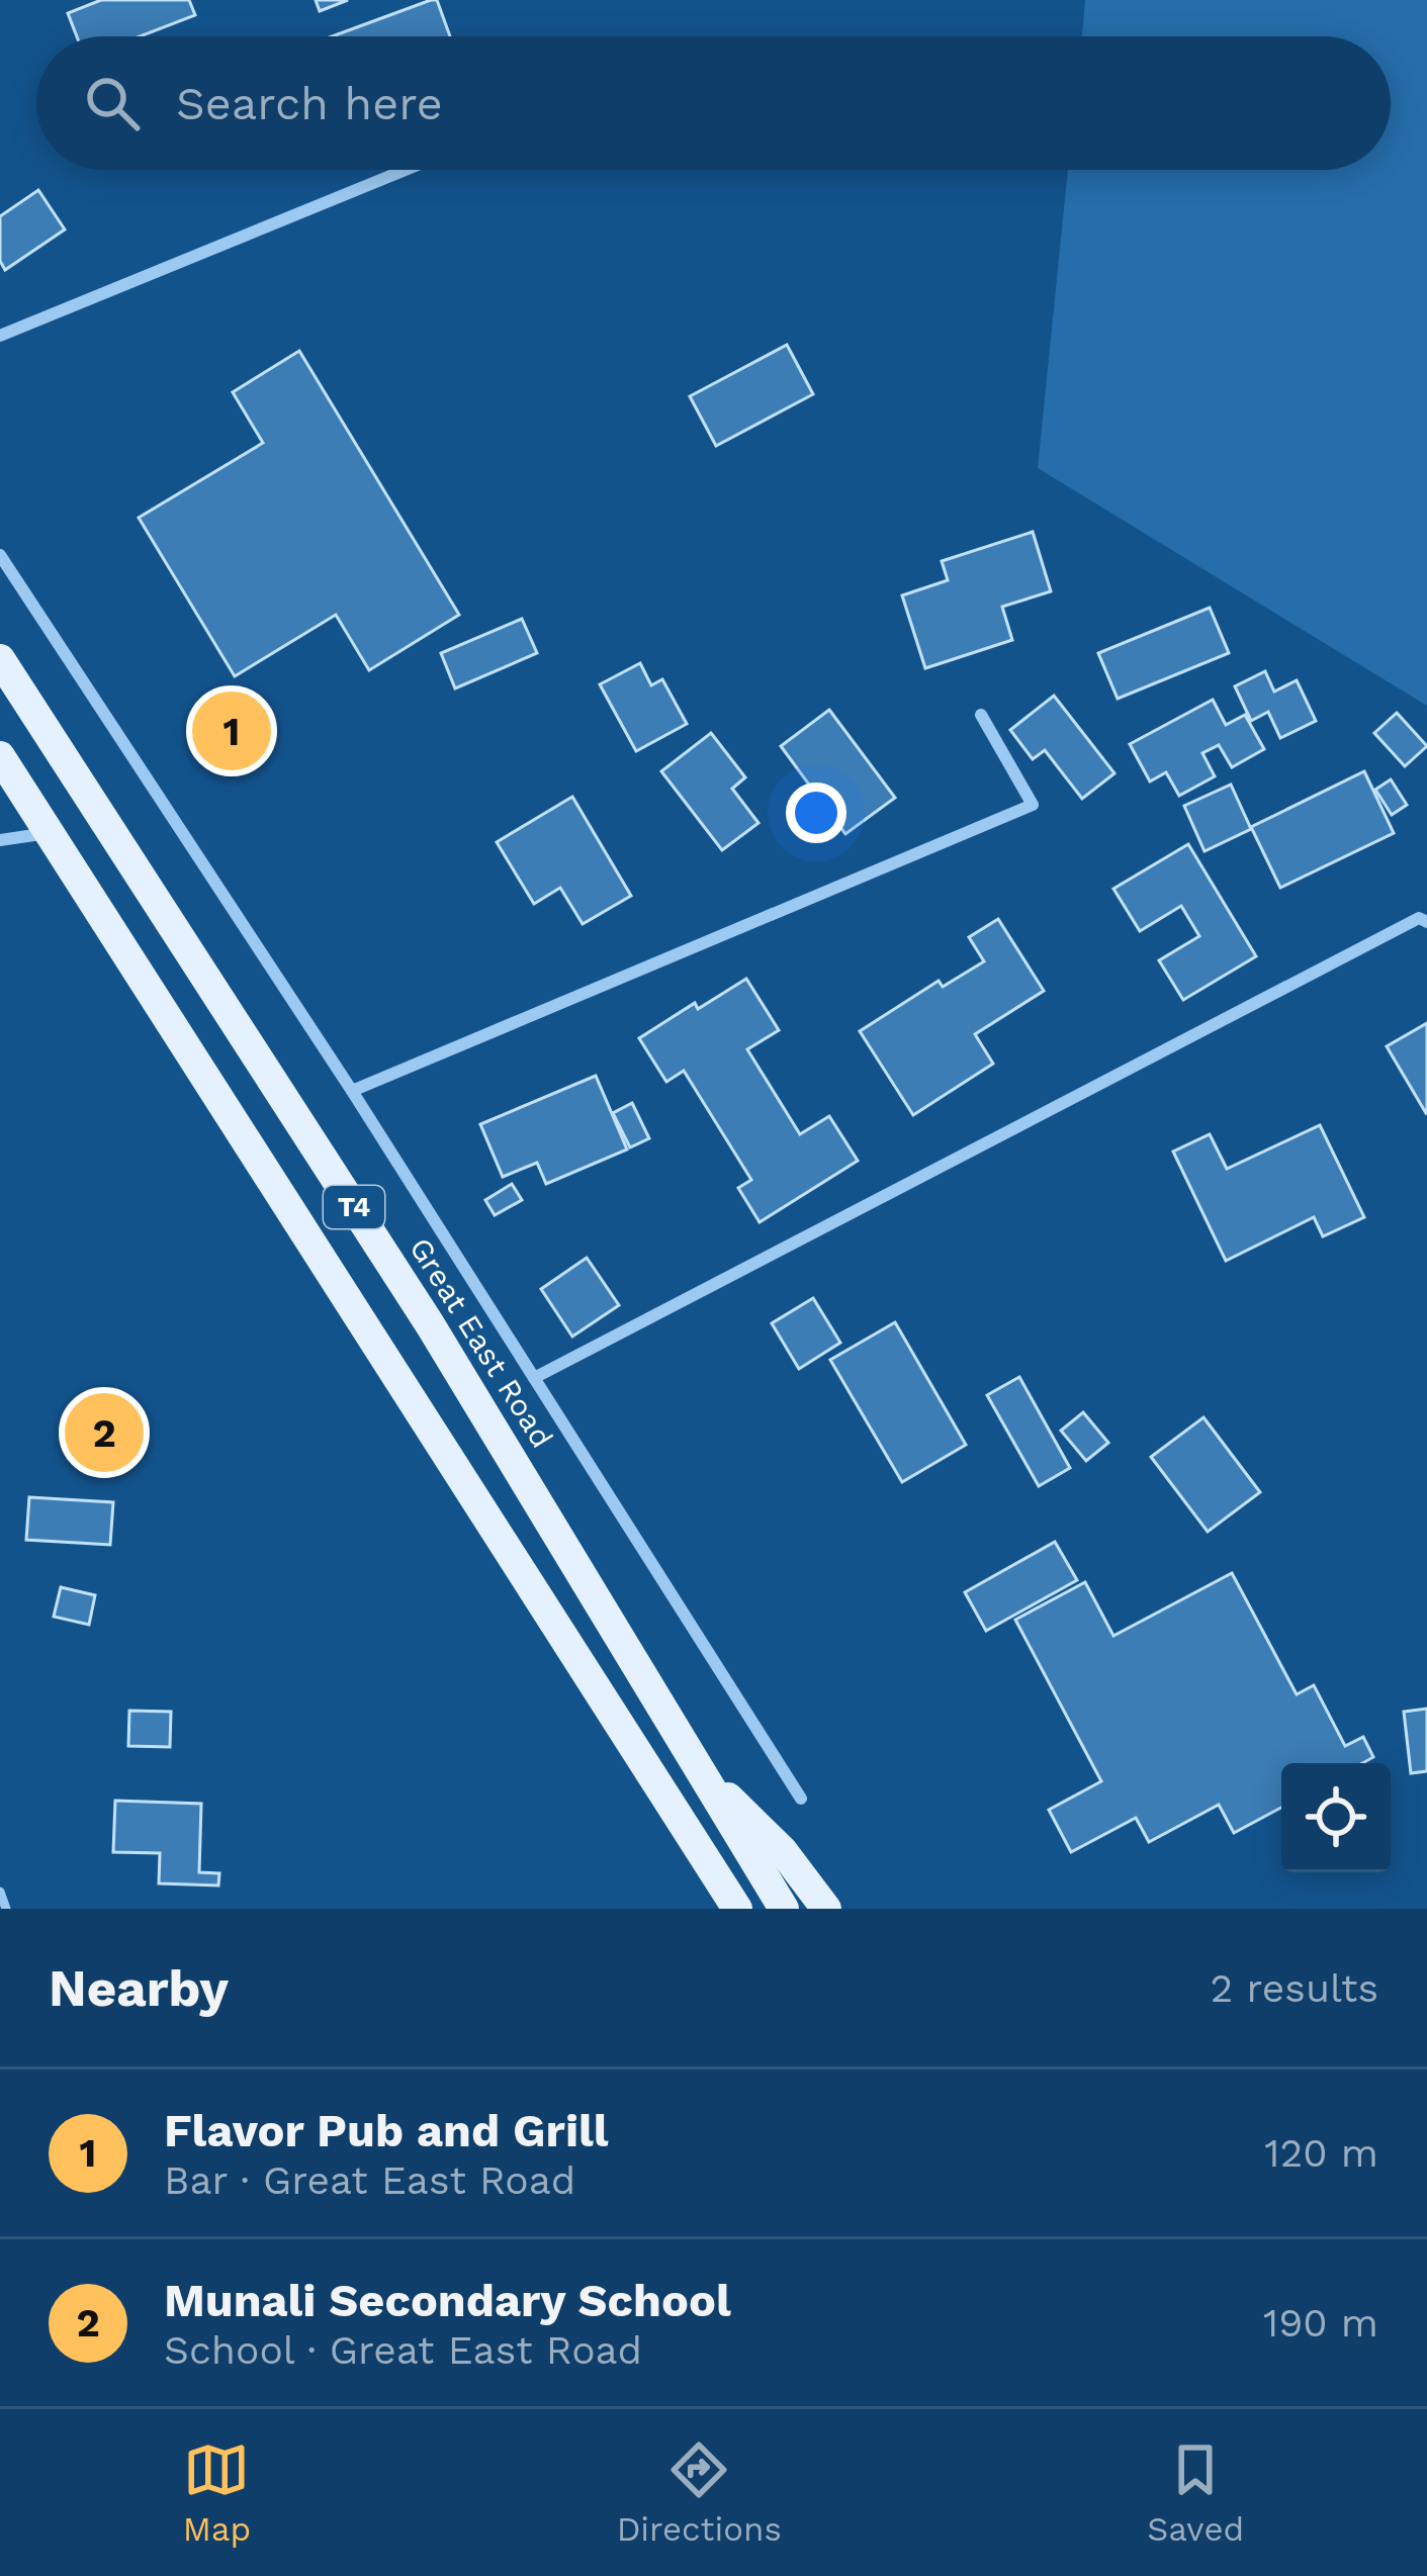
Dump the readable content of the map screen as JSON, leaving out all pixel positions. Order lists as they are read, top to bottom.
{
  "streets": {
    "main road": ["T4", "Great East Road"]
  },
  "page": {
    "search": "Search here",
    "pins": ["1", "2"],
    "heading": ["Nearby", "2 results"],
    "list": [
      {
        "mark": "1",
        "name": "Flavor Pub and Grill",
        "note": "Bar · Great East Road",
        "value": "120 m"
      },
      {
        "mark": "2",
        "name": "Munali Secondary School",
        "note": "School · Great East Road",
        "value": "190 m"
      }
    ],
    "nav": ["Map", "Directions", "Saved"]
  }
}
